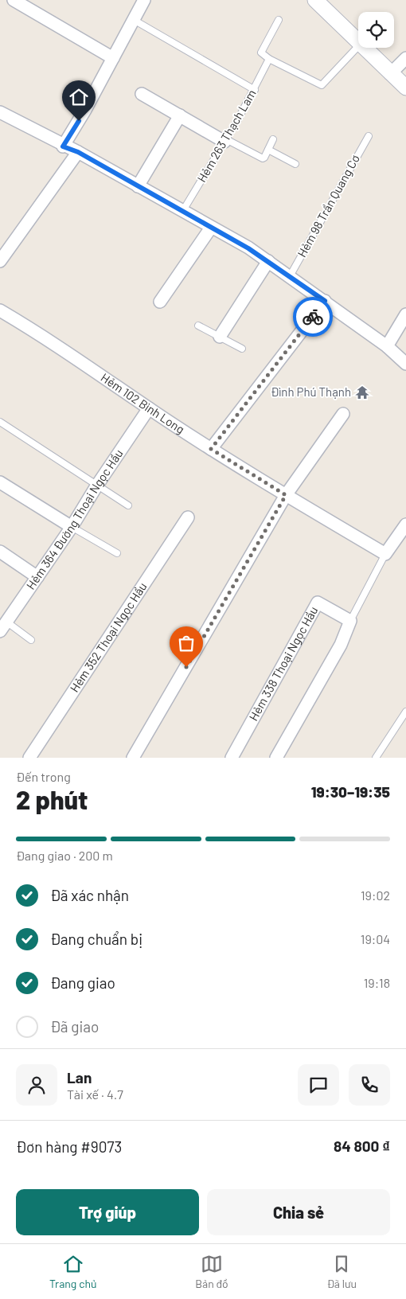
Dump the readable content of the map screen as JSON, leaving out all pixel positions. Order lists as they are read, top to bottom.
{
  "streets": {
    "street": [
      "Hẻm 102 Bình Long",
      "Hẻm 364 Đường Thoại Ngọc Hầu",
      "Hẻm 352 Thoại Ngọc Hầu",
      "Hẻm 338 Thoại Ngọc Hầu"
    ],
    "lane": ["Hẻm 263 Thạch Lam", "Hẻm 98 Trần Quang Cơ"]
  },
  "crossings": [
    ["Hẻm 102 Bình Long", "Hẻm 364 Đường Thoại Ngọc Hầu"]
  ],
  "places": {
    "temple": ["Đình Phú Thạnh"]
  },
  "page": {
    "heading": ["2 phút", "Đến trong", "19:30–19:35"],
    "panel": [
      "Lan",
      "Tài xế · 4.7",
      "Đơn hàng #9073",
      "84 800 ₫"
    ],
    "bar": "Đang giao · 200 m",
    "list": [
      ["Đã xác nhận", "19:02"],
      ["Đang chuẩn bị", "19:04"],
      ["Đang giao", "19:18"],
      "Đã giao"
    ],
    "buttons": ["Trợ giúp", "Chia sẻ"],
    "tabs": ["Trang chủ", "Bản đồ", "Đã lưu"]
  }
}
